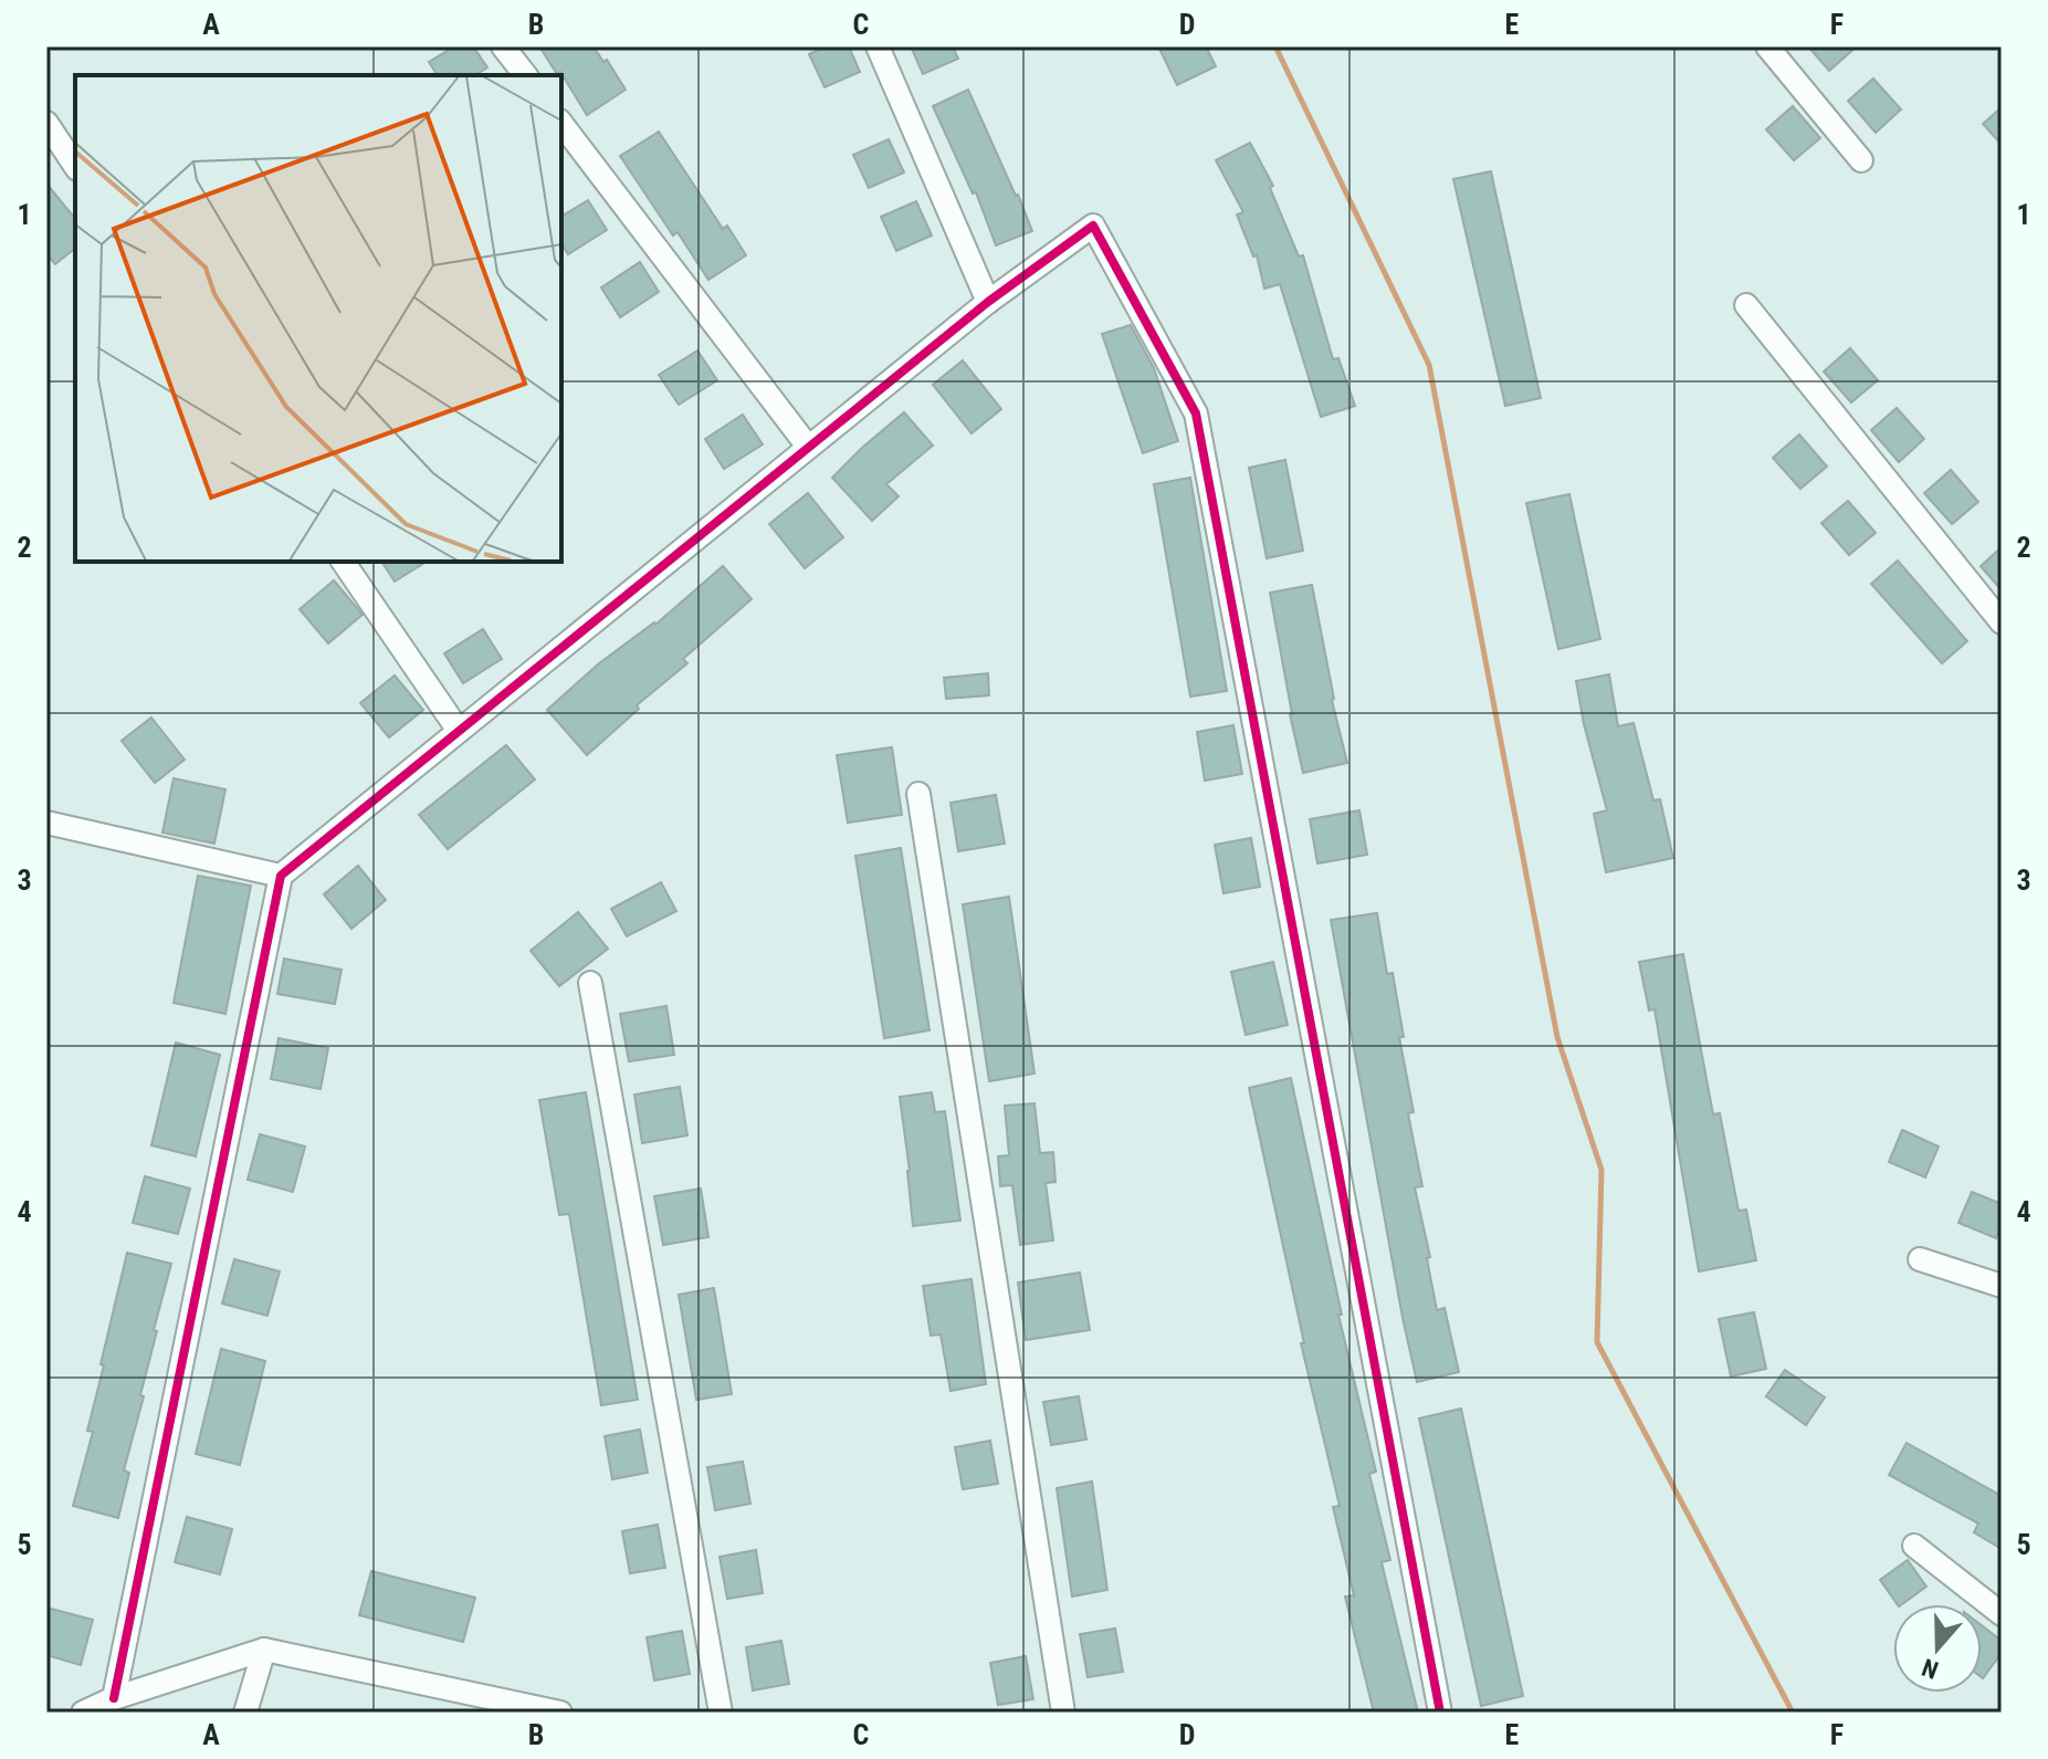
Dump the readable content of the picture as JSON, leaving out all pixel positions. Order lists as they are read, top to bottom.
{
  "north": "bottom",
  "grid": {
    "columns": [
      "A",
      "B",
      "C",
      "D",
      "E",
      "F"
    ],
    "rows": [
      "1",
      "2",
      "3",
      "4",
      "5"
    ]
  }
}
